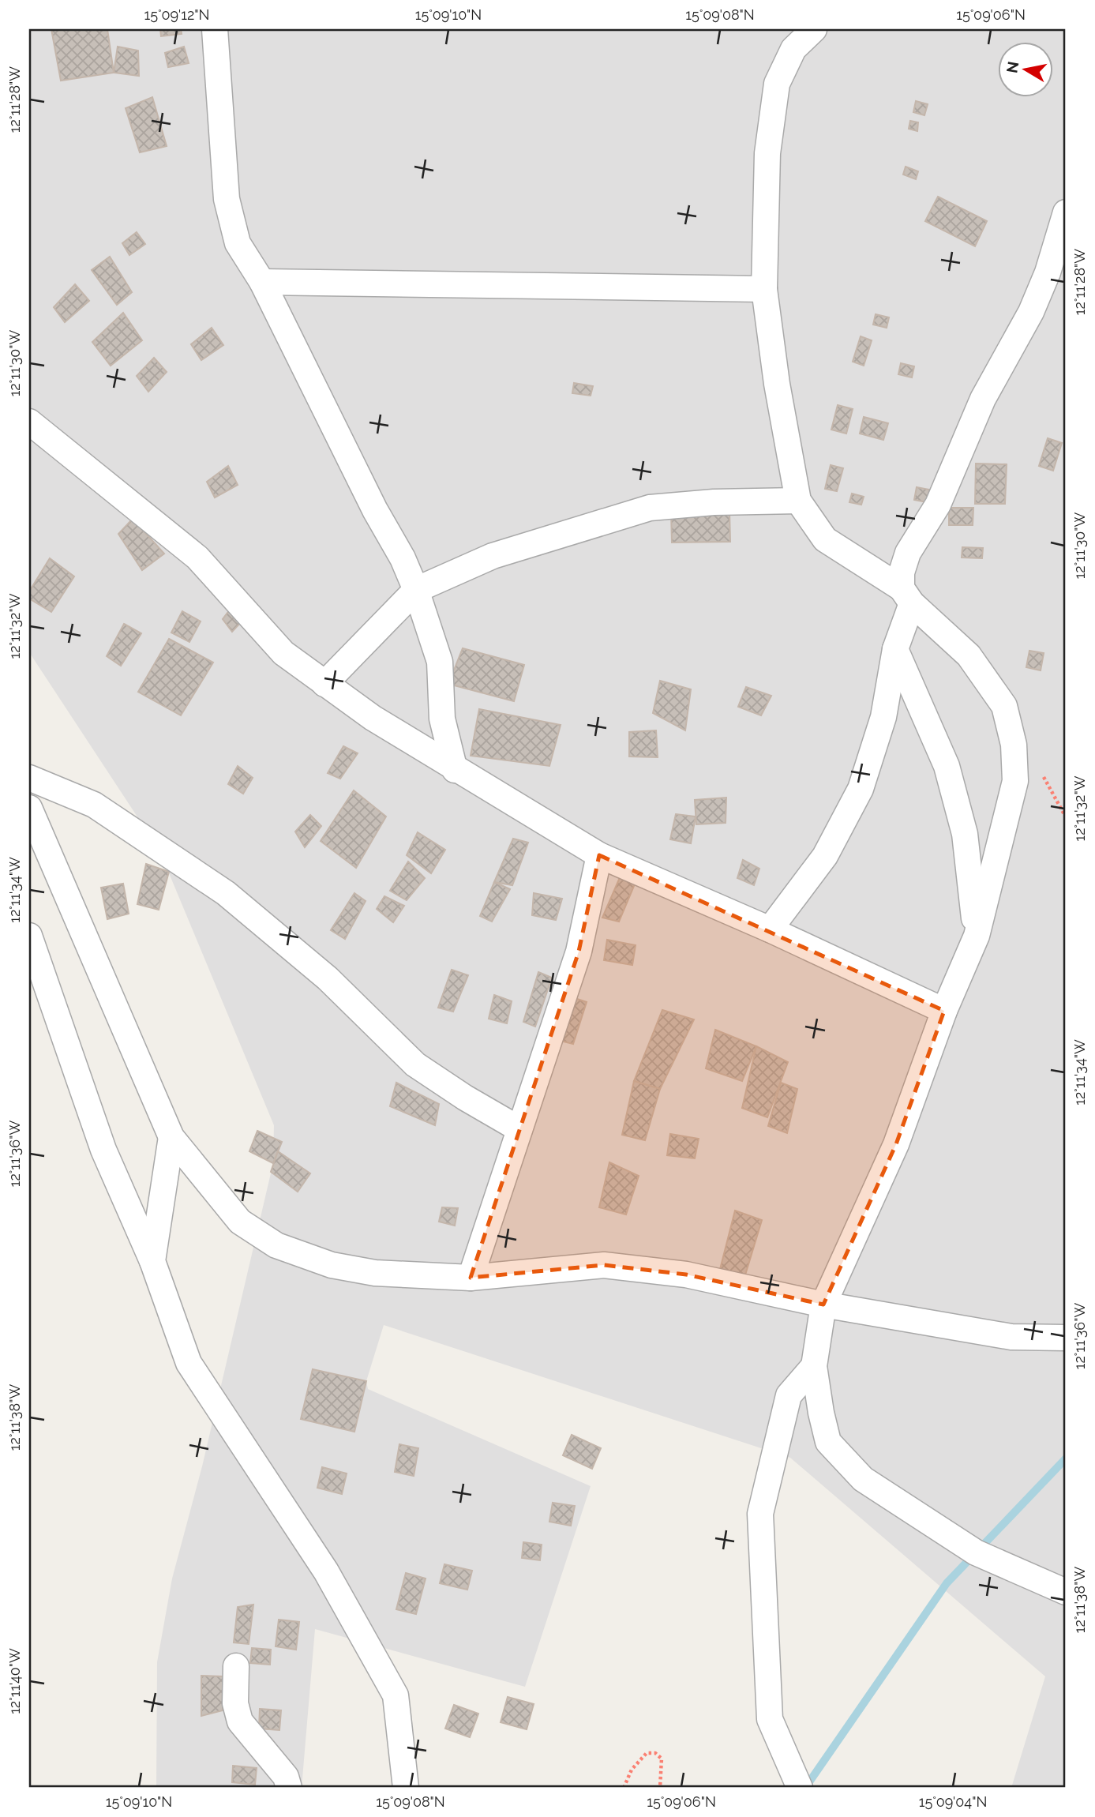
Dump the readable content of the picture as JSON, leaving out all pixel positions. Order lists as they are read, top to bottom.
{
  "north": "left",
  "coordinates": [
    "15°09'12\"N",
    "15°09'10\"N",
    "15°09'08\"N",
    "15°09'06\"N",
    "12°11'28\"W",
    "12°11'30\"W",
    "12°11'32\"W",
    "12°11'34\"W",
    "12°11'36\"W",
    "12°11'38\"W",
    "12°11'40\"W",
    "15°09'04\"N"
  ]
}
